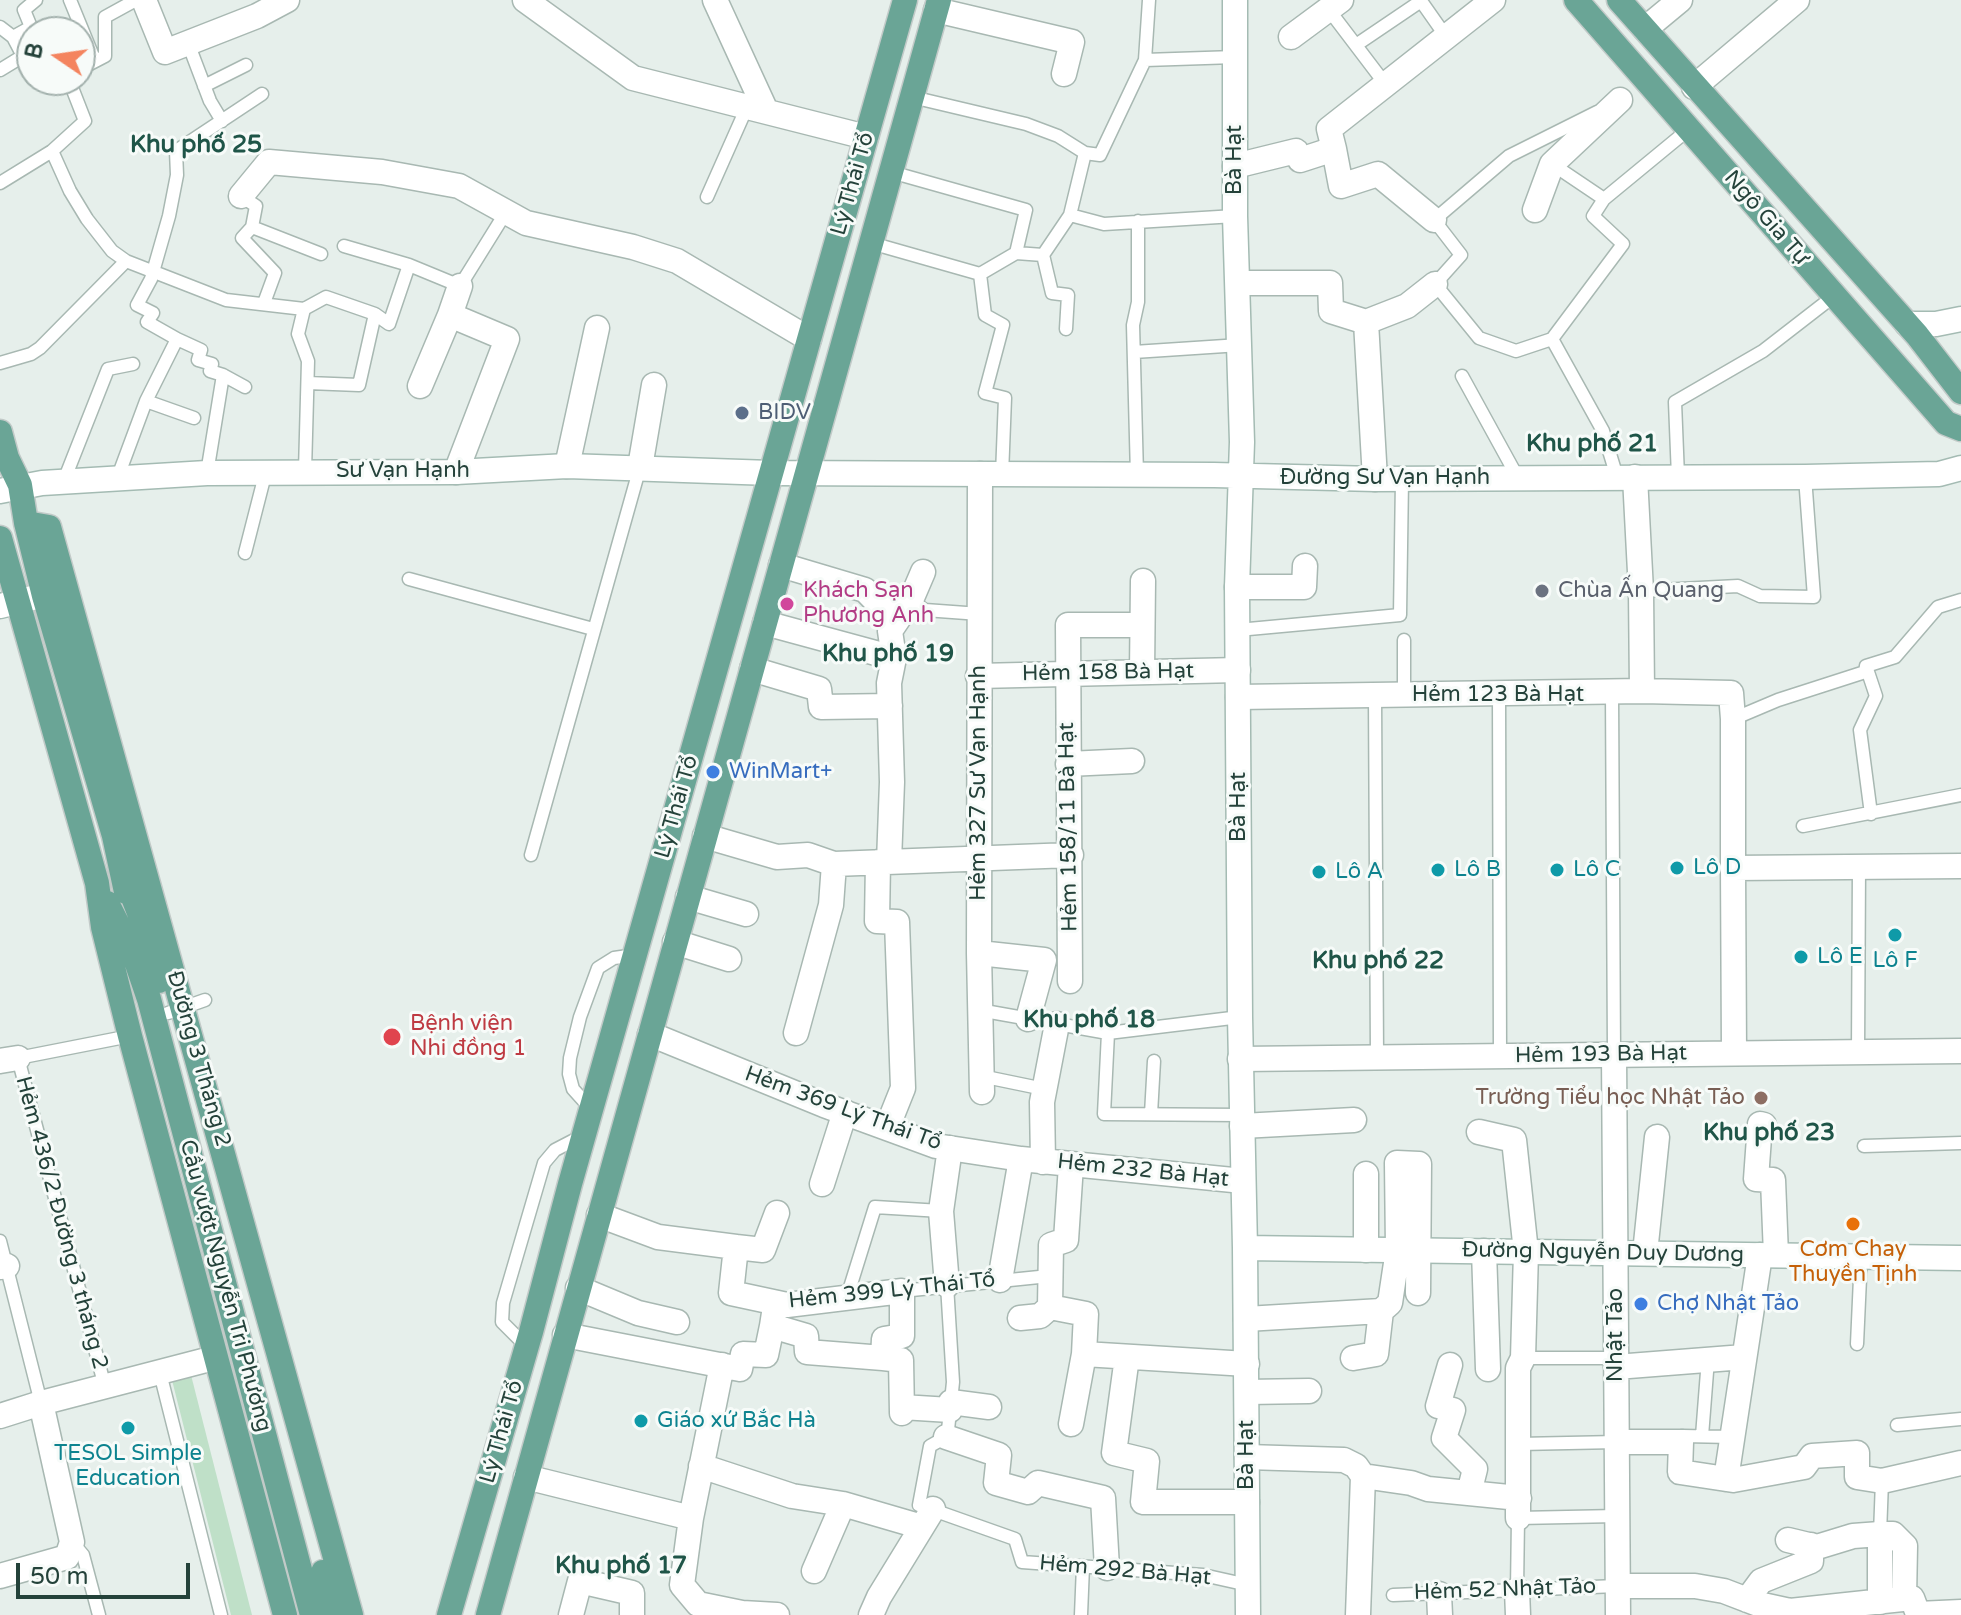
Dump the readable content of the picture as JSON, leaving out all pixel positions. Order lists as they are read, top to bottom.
{
  "streets": {
    "main road": [
      "Lý Thái Tổ",
      "Ngô Gia Tự",
      "Đường 3 Tháng 2",
      "Cầu vượt Nguyễn Tri Phương"
    ],
    "street": [
      "Bà Hạt",
      "Sư Vạn Hạnh",
      "Đường Sư Vạn Hạnh",
      "Hẻm 158 Bà Hạt",
      "Hẻm 123 Bà Hạt",
      "Hẻm 327 Sư Vạn Hạnh",
      "Hẻm 158/11 Bà Hạt",
      "Hẻm 193 Bà Hạt",
      "Hẻm 369 Lý Thái Tổ",
      "Hẻm 232 Bà Hạt",
      "Đường Nguyễn Duy Dương",
      "Hẻm 399 Lý Thái Tổ",
      "Nhật Tảo"
    ],
    "lane": ["Hẻm 436/2 Đường 3 tháng 2", "Hẻm 292 Bà Hạt", "Hẻm 52 Nhật Tảo"]
  },
  "crossings": [
    ["Bà Hạt", "Đường Sư Vạn Hạnh"],
    ["Bà Hạt", "Hẻm 158 Bà Hạt"],
    ["Bà Hạt", "Hẻm 123 Bà Hạt"],
    ["Bà Hạt", "Hẻm 193 Bà Hạt"],
    ["Bà Hạt", "Hẻm 232 Bà Hạt"],
    ["Bà Hạt", "Đường Nguyễn Duy Dương"],
    ["Bà Hạt", "Hẻm 292 Bà Hạt"],
    ["Lý Thái Tổ", "Sư Vạn Hạnh"],
    ["Lý Thái Tổ", "Đường Sư Vạn Hạnh"],
    ["Lý Thái Tổ", "Hẻm 369 Lý Thái Tổ"],
    ["Sư Vạn Hạnh", "Đường Sư Vạn Hạnh"],
    ["Sư Vạn Hạnh", "Đường 3 Tháng 2"],
    ["Đường Sư Vạn Hạnh", "Hẻm 327 Sư Vạn Hạnh"],
    ["Hẻm 158 Bà Hạt", "Hẻm 327 Sư Vạn Hạnh"],
    ["Hẻm 158 Bà Hạt", "Hẻm 158/11 Bà Hạt"],
    ["Hẻm 193 Bà Hạt", "Nhật Tảo"],
    ["Đường 3 Tháng 2", "Cầu vượt Nguyễn Tri Phương"],
    ["Hẻm 369 Lý Thái Tổ", "Hẻm 232 Bà Hạt"],
    ["Đường Nguyễn Duy Dương", "Nhật Tảo"],
    ["Nhật Tảo", "Hẻm 52 Nhật Tảo"]
  ],
  "districts": [
    "Khu phố 25",
    "Khu phố 21",
    "Khu phố 19",
    "Khu phố 22",
    "Khu phố 18",
    "Khu phố 23",
    "Khu phố 17"
  ],
  "places": [
    "BIDV",
    "Chùa Ấn Quang",
    "Khách Sạn Phương Anh",
    "WinMart+",
    "Lô D",
    "Lô B",
    "Lô C",
    "Lô A",
    "Lô F",
    "Lô E",
    "Bệnh viện Nhi đồng 1",
    "Trường Tiểu học Nhật Tảo",
    "Cơm Chay Thuyền Tịnh",
    "Chợ Nhật Tảo",
    "Giáo xứ Bắc Hà",
    "TESOL Simple Education"
  ],
  "scale_bar": "50 m",
  "north": "left"
}
